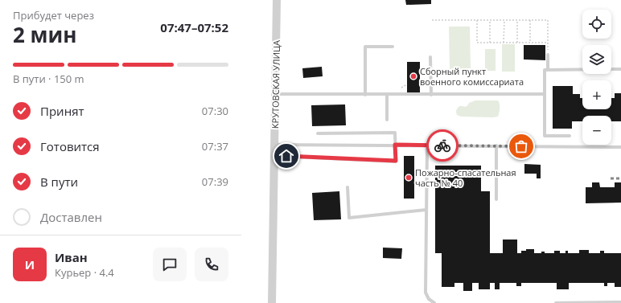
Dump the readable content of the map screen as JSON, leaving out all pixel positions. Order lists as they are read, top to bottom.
{
  "streets": {
    "street": ["КРУТОВСКАЯ УЛИЦА"]
  },
  "places": ["Сборный пункт военного комиссариата", "Пожарно-спасательная часть № 40"],
  "page": {
    "heading": ["2 мин", "Прибудет через", "07:47–07:52"],
    "panel": ["Иван", "Курьер · 4.4"],
    "map_buttons": ["+", "−"],
    "bar": "В пути · 150 m",
    "list": [
      ["Принят", "07:30"],
      ["Готовится", "07:37"],
      ["В пути", "07:39"],
      "Доставлен"
    ],
    "round": "И"
  }
}
